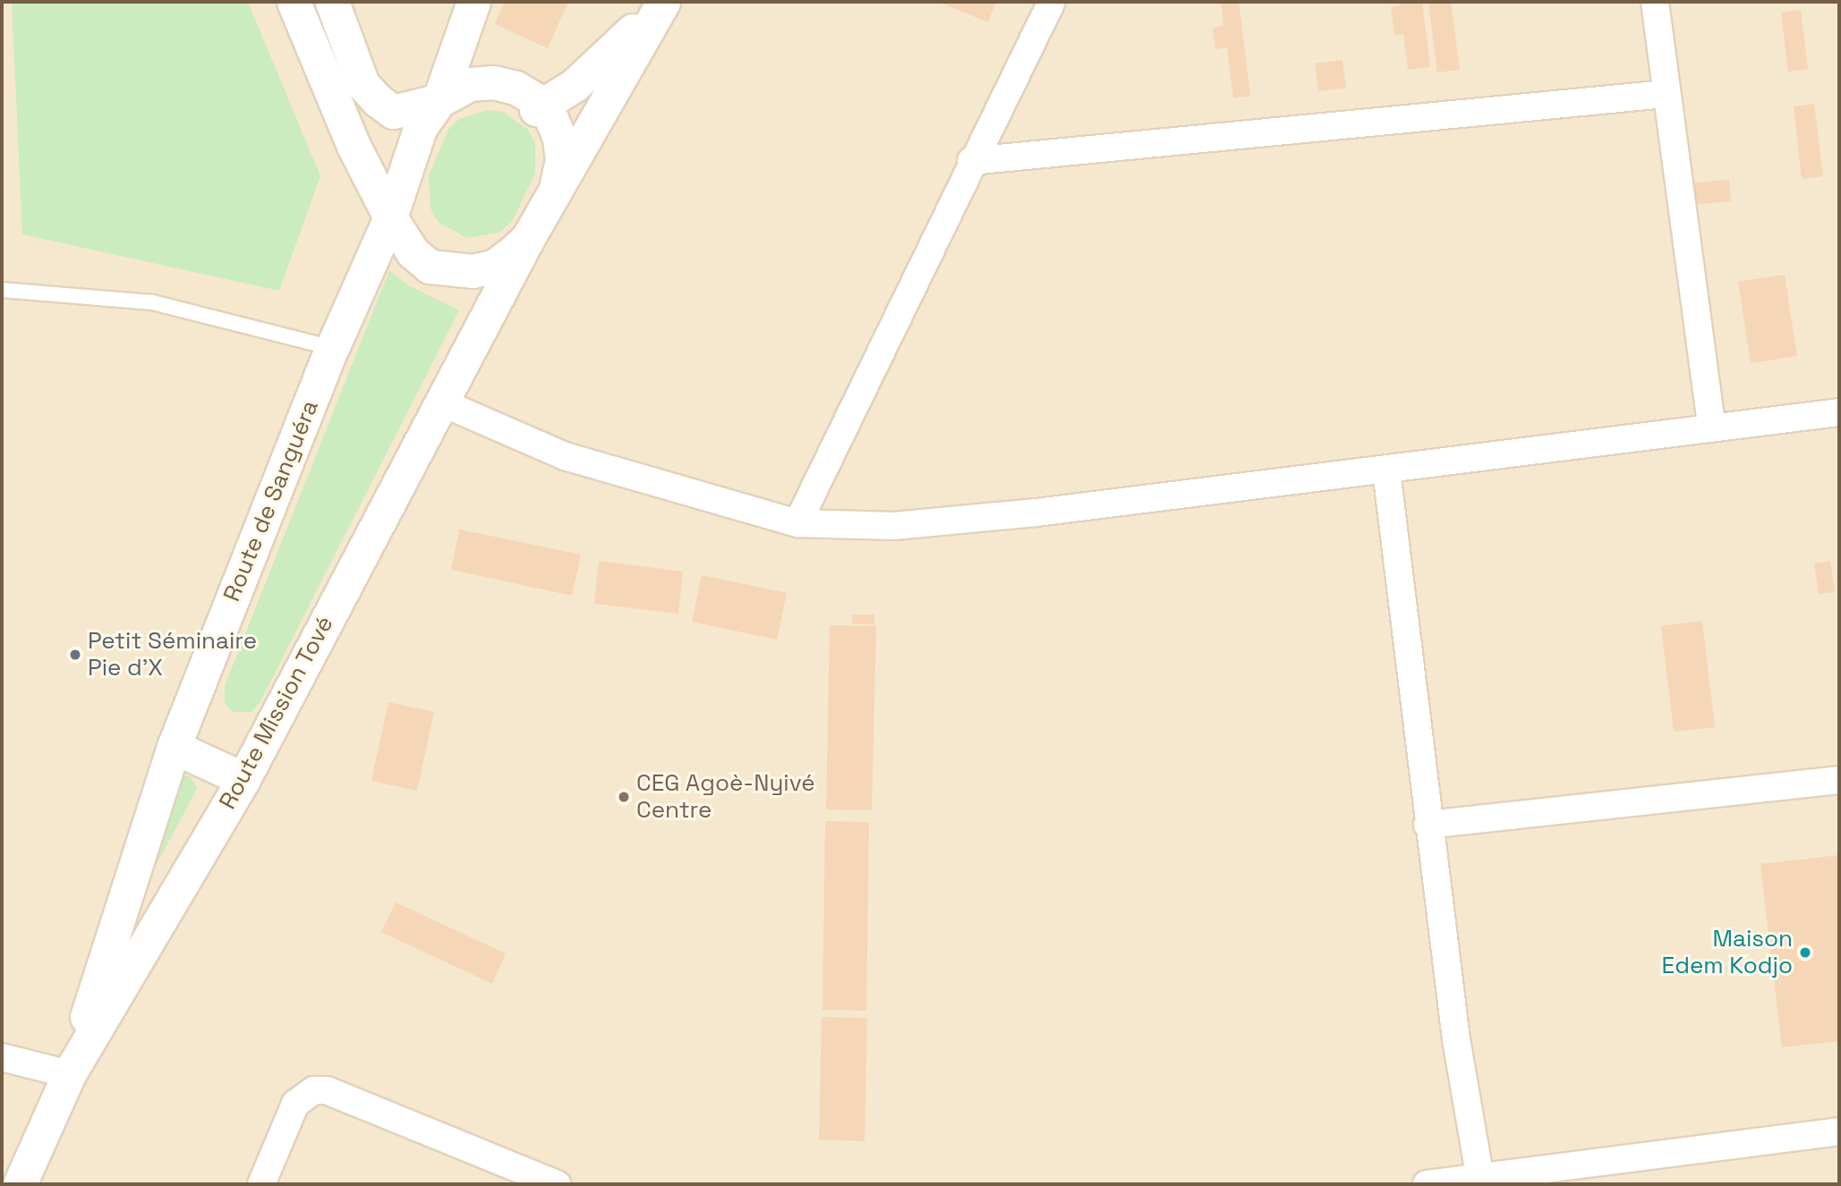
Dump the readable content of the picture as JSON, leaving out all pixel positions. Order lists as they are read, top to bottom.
{
  "streets": {
    "street": ["Route de Sanguéra", "Route Mission Tové"]
  },
  "crossings": [
    ["Route de Sanguéra", "Route Mission Tové"]
  ],
  "places": ["Petit Séminaire Pie d'X", "CEG Agoè-Nyivé Centre", "Maison Edem Kodjo"]
}
